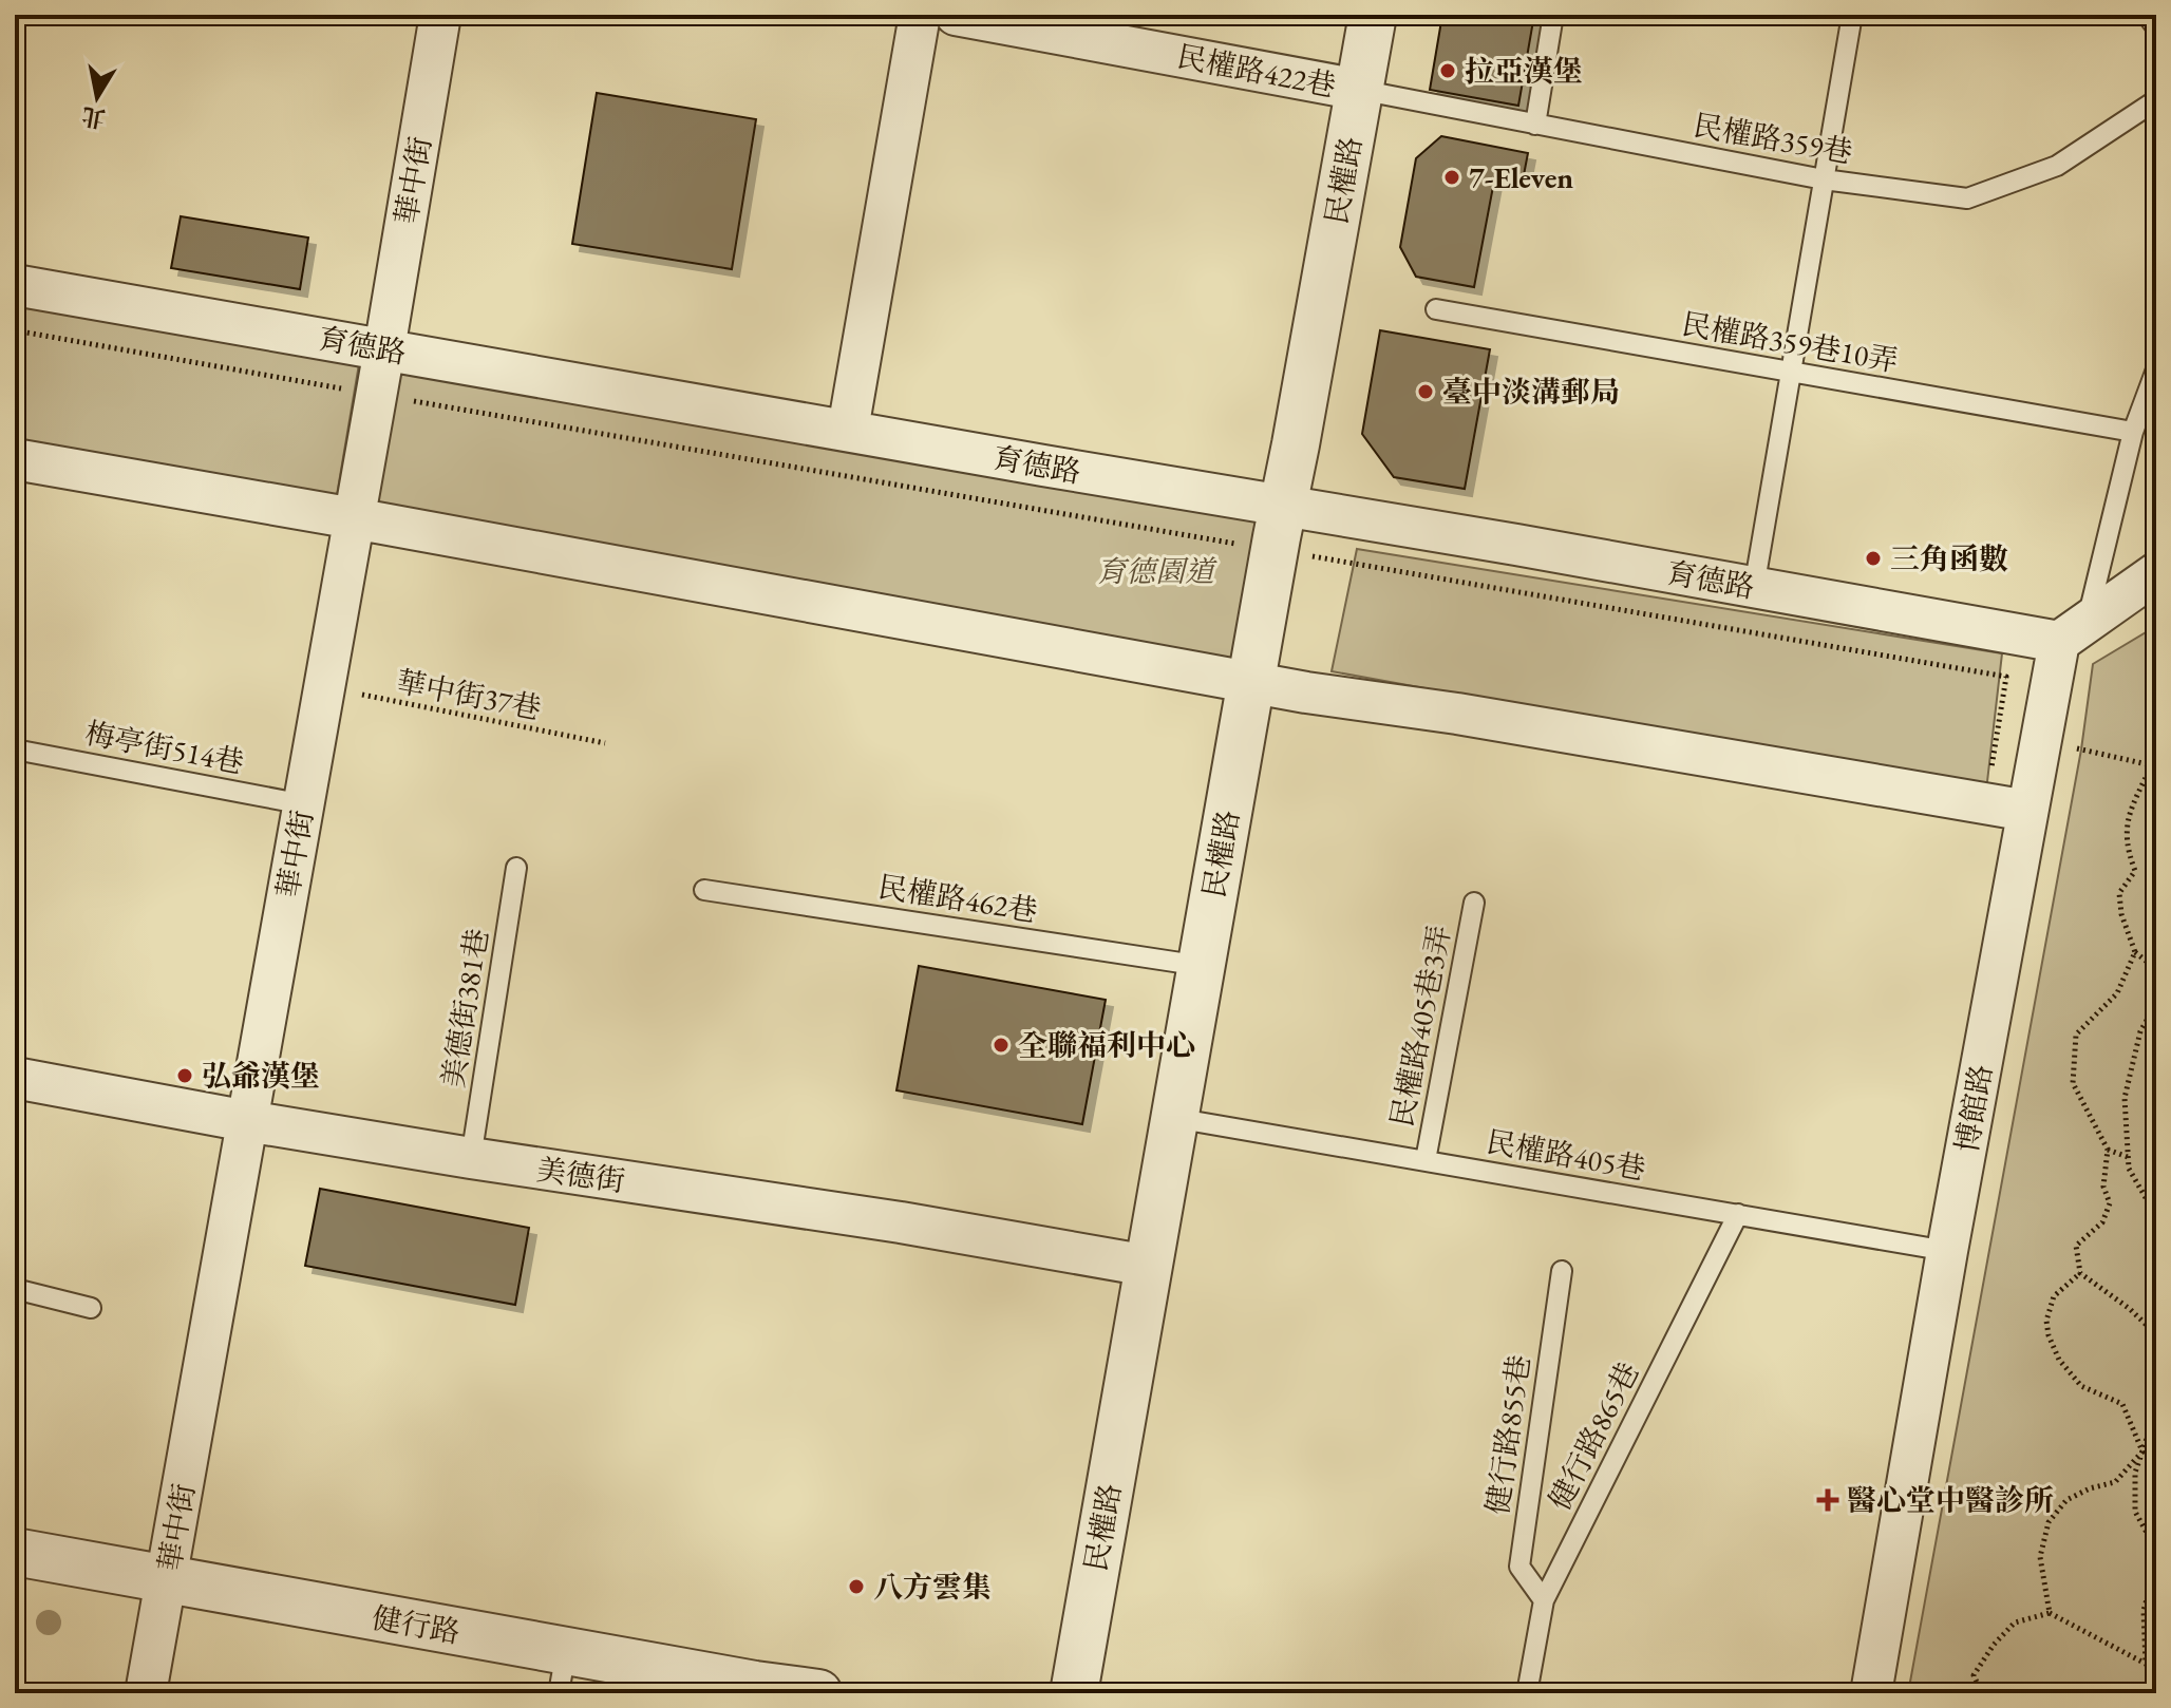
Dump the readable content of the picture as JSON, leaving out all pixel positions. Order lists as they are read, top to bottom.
{
  "streets": {
    "street": [
      "民權路422巷",
      "華中街",
      "民權路",
      "育德路",
      "博館路",
      "美德街",
      "健行路"
    ],
    "lane": [
      "民權路359巷",
      "民權路359巷10弄",
      "梅亭街514巷",
      "民權路462巷",
      "美德街381巷",
      "民權路405巷3弄",
      "民權路405巷",
      "健行路855巷",
      "健行路865巷"
    ],
    "path": ["華中街37巷"]
  },
  "crossings": [
    ["民權路422巷", "民權路359巷"],
    ["民權路422巷", "民權路"],
    ["民權路359巷", "民權路"],
    ["華中街", "育德路"],
    ["華中街", "華中街37巷"],
    ["華中街", "梅亭街514巷"],
    ["華中街", "美德街"],
    ["華中街", "健行路"],
    ["民權路", "育德路"],
    ["民權路", "民權路462巷"],
    ["民權路", "民權路405巷"],
    ["民權路", "美德街"],
    ["育德路", "博館路"],
    ["美德街381巷", "美德街"],
    ["民權路405巷3弄", "民權路405巷"],
    ["博館路", "民權路405巷"],
    ["民權路405巷", "健行路865巷"],
    ["健行路855巷", "健行路865巷"]
  ],
  "parks": ["育德園道"],
  "places": {
    "other": [
      "拉亞漢堡",
      "7-Eleven",
      "臺中淡溝郵局",
      "三角函數",
      "全聯福利中心",
      "弘爺漢堡",
      "八方雲集"
    ],
    "health": ["醫心堂中醫診所"]
  },
  "north": "bottom"
}
